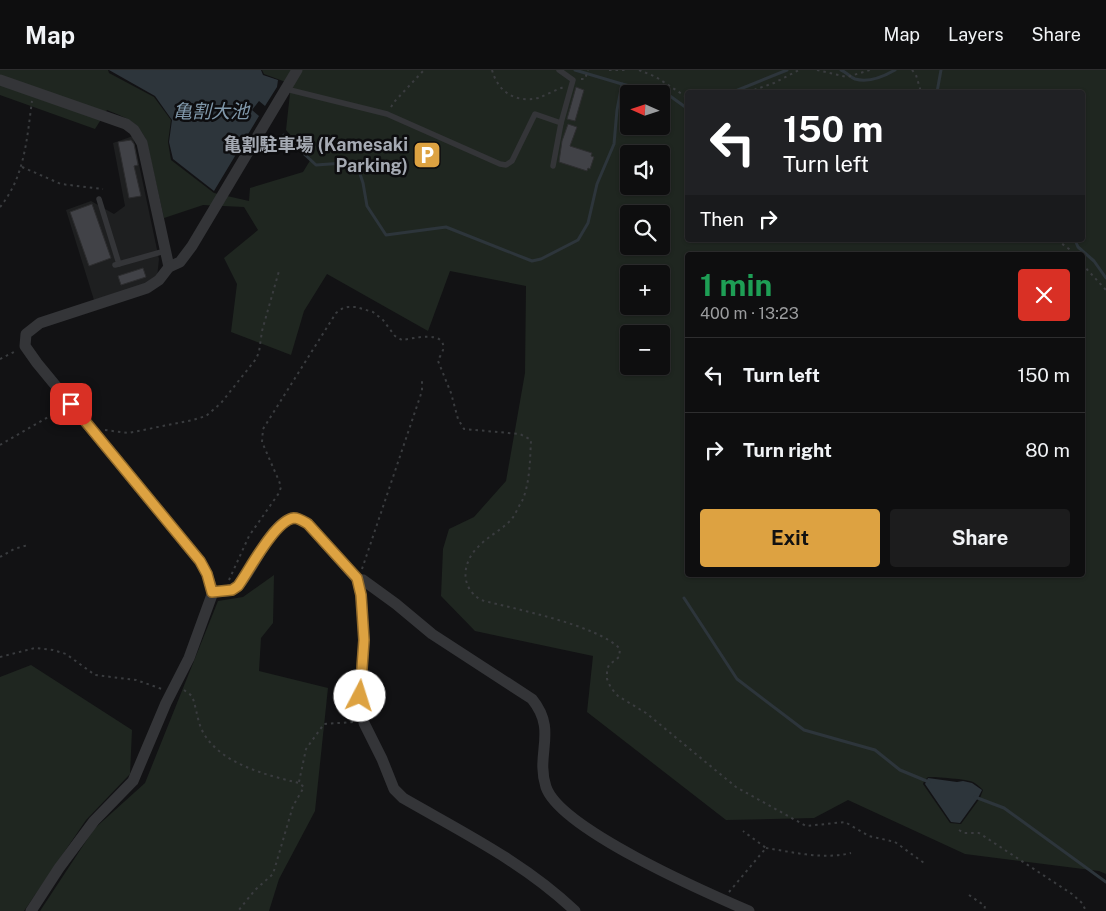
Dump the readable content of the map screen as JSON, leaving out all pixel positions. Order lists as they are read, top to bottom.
{
  "water": ["亀割大池"],
  "places": {
    "parking": ["亀割駐車場 (Kamesaki Parking)"]
  },
  "north": "left",
  "page": {
    "header": "Map",
    "nav": ["Map", "Layers", "Share"],
    "map_buttons": ["+", "−"],
    "turn": ["150 m", "Turn left"],
    "then": "Then",
    "heading": ["1 min", "400 m · 13:23"],
    "list": [
      {
        "name": "Turn left",
        "value": "150 m"
      },
      {
        "name": "Turn right",
        "value": "80 m"
      }
    ],
    "buttons": ["Exit", "Share"]
  }
}
